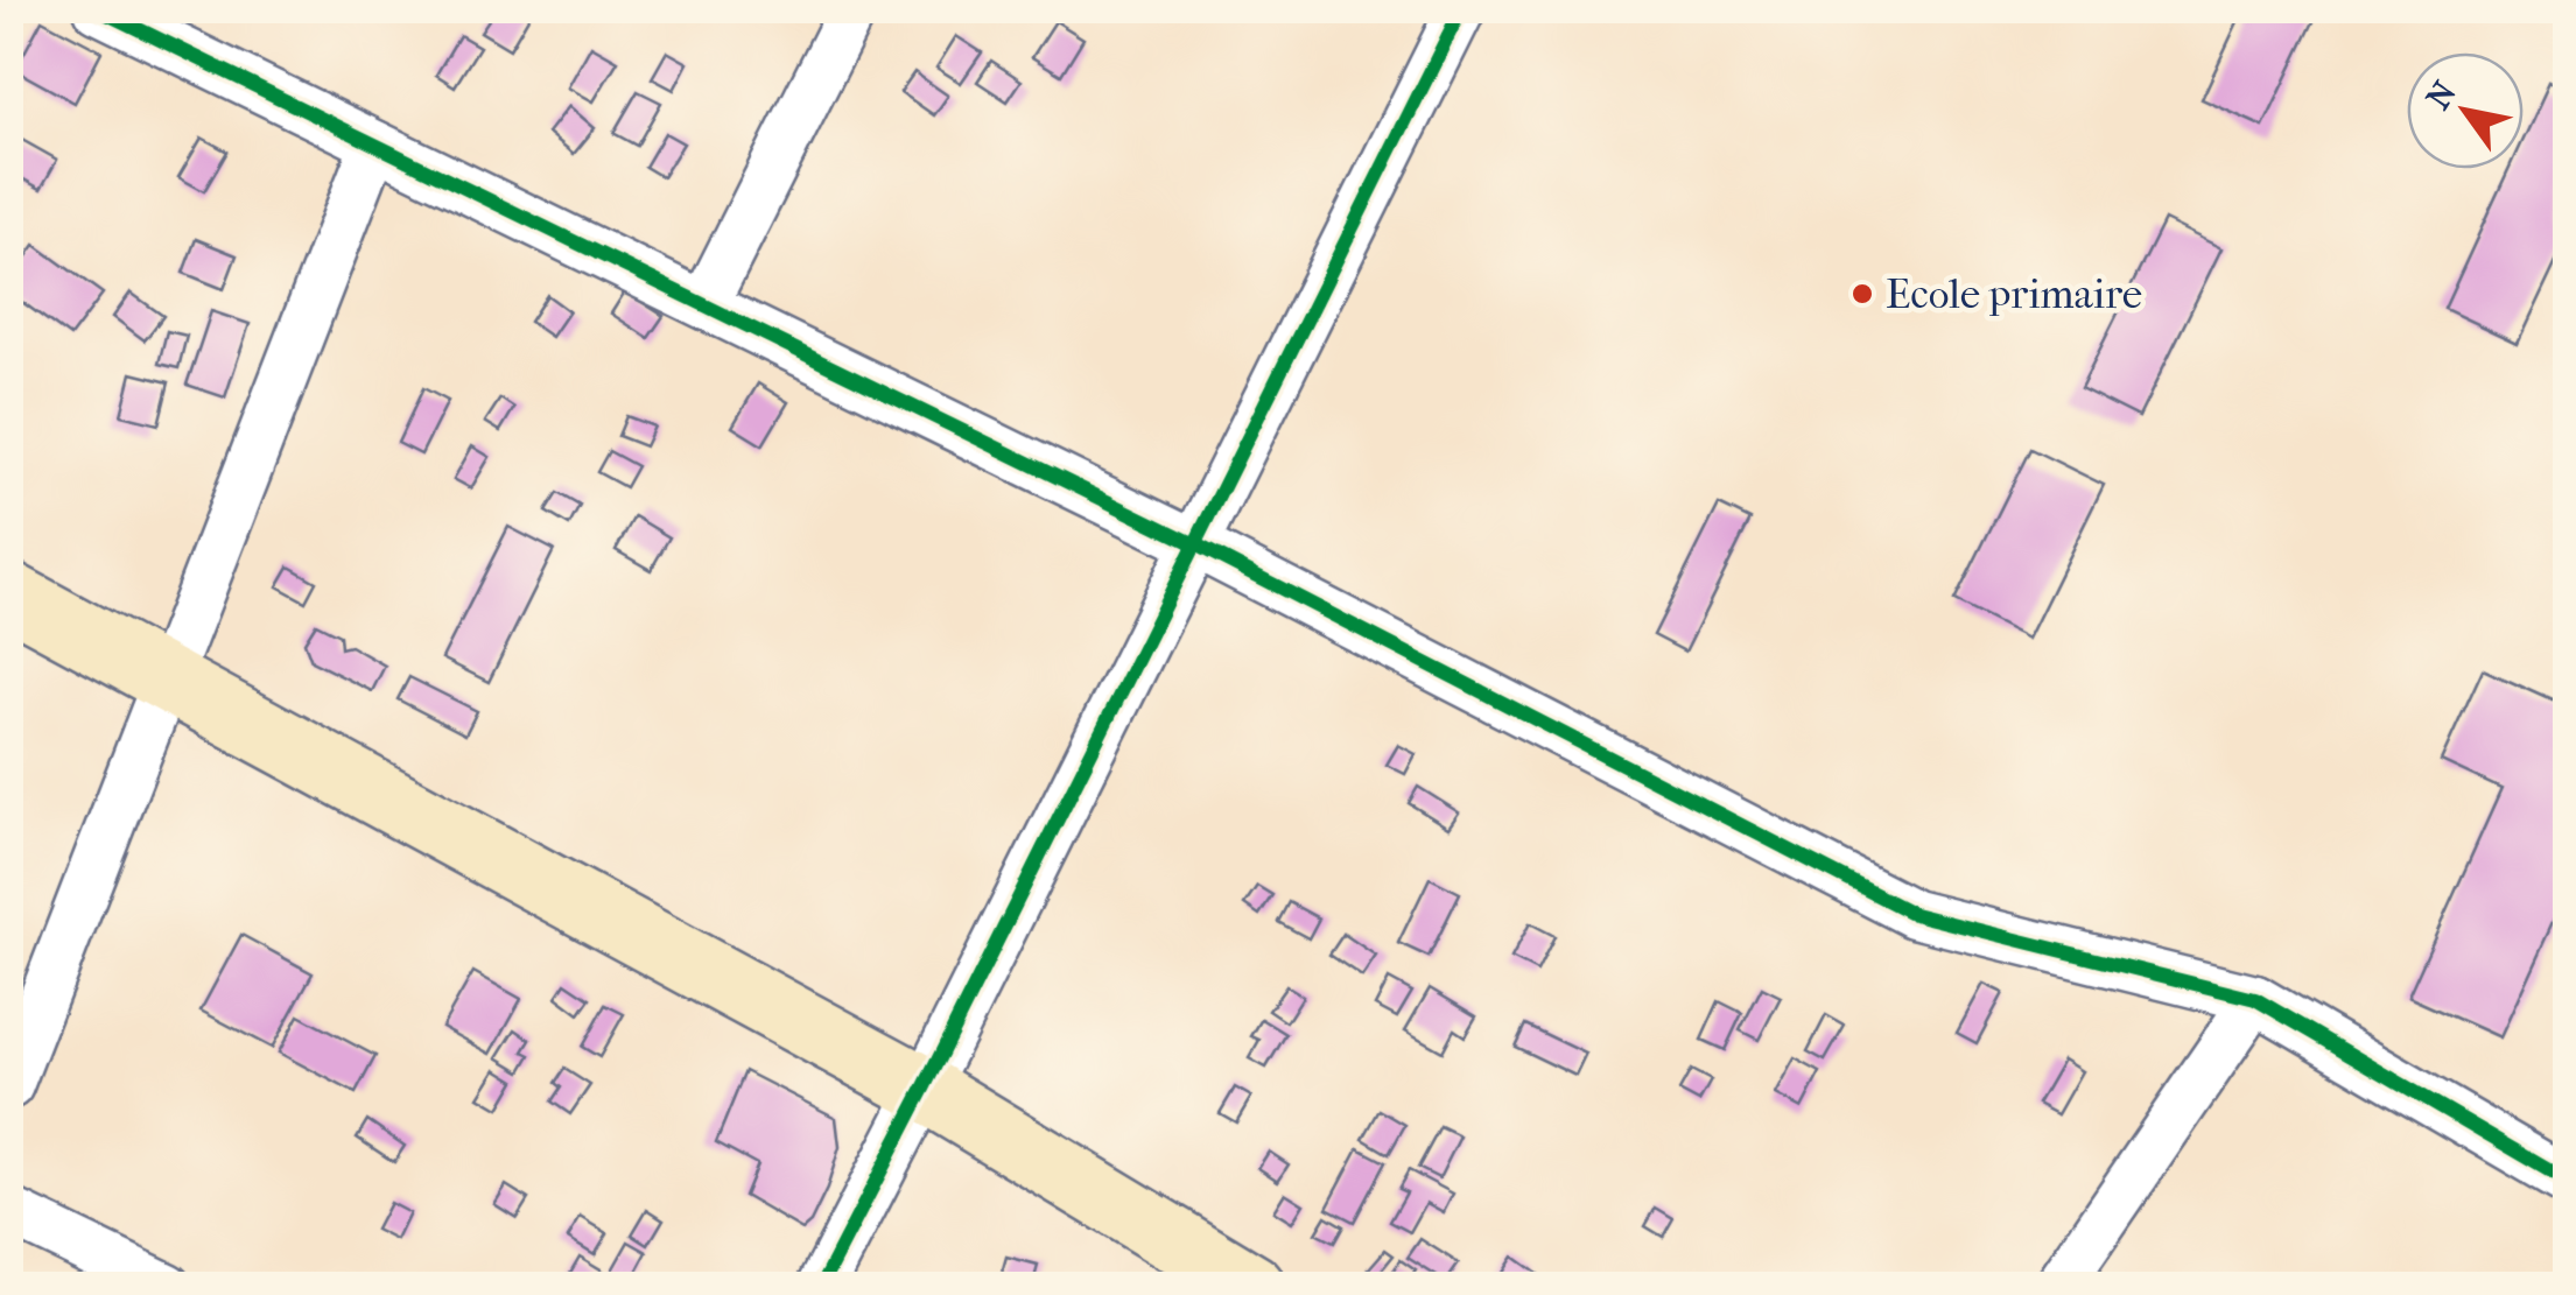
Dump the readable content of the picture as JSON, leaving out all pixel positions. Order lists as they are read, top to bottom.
{
  "places": ["Ecole primaire"],
  "north": "top left"
}
